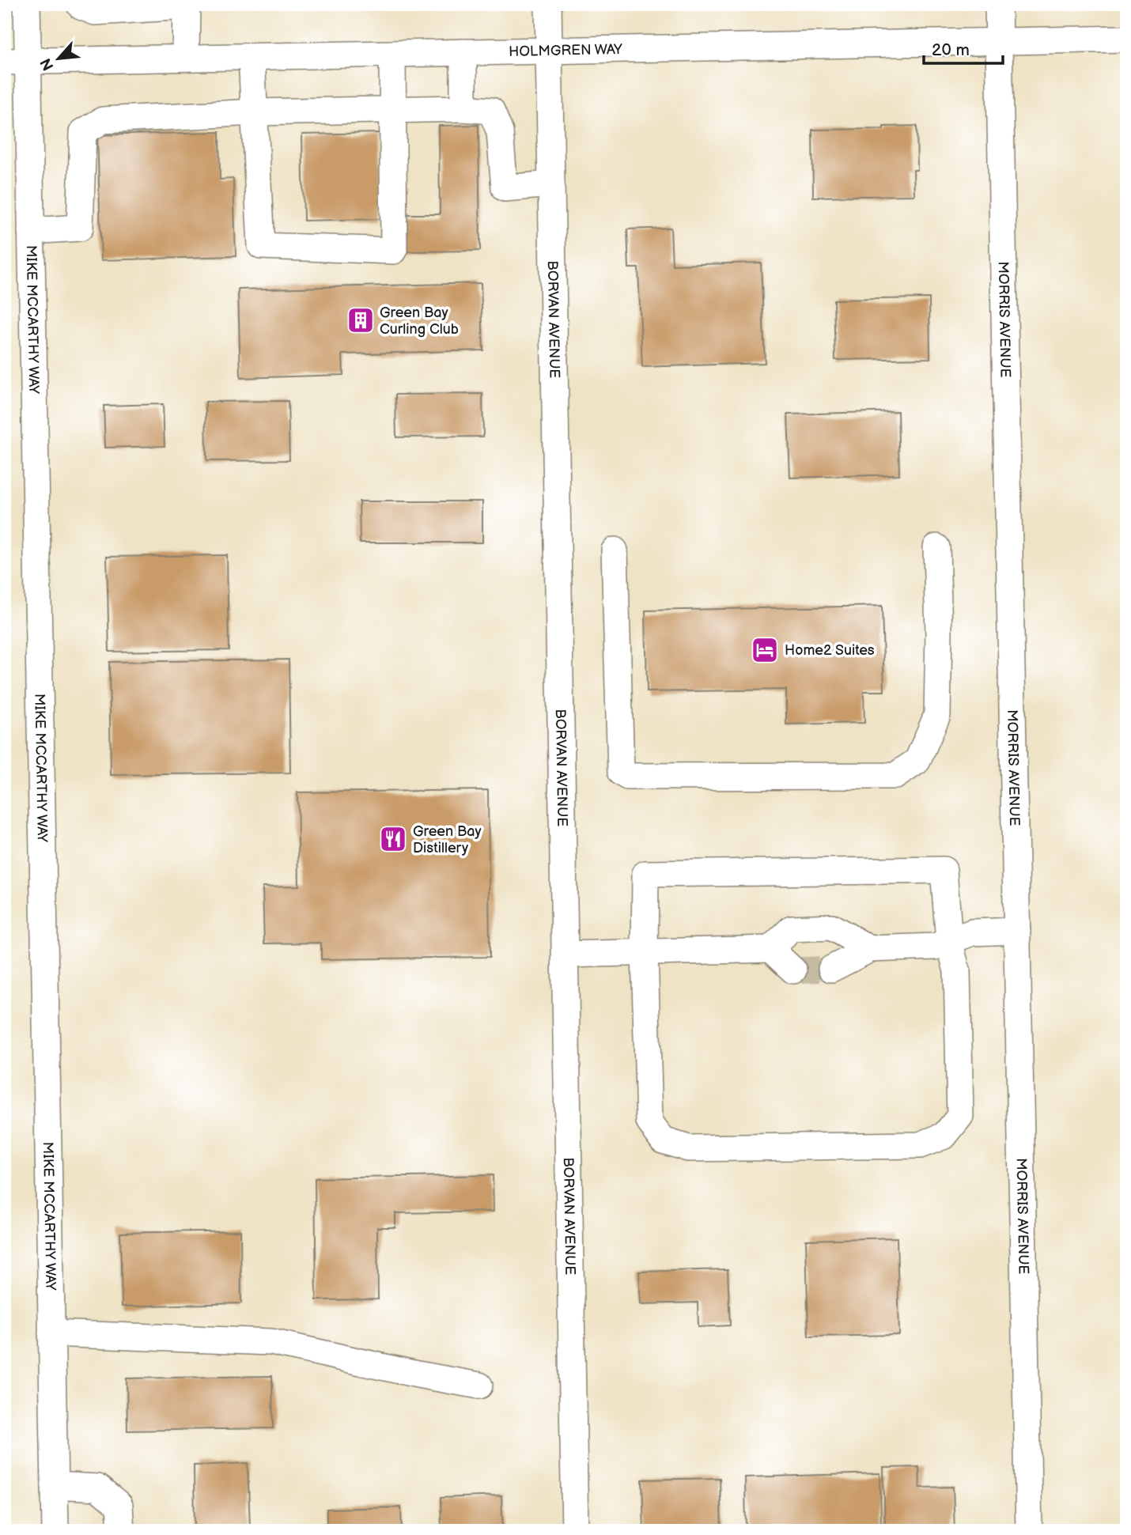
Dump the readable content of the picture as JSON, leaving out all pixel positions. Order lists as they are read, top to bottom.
{
  "streets": {
    "street": [
      "HOLMGREN WAY",
      "MIKE MCCARTHY WAY",
      "BORVAN AVENUE",
      "MORRIS AVENUE"
    ]
  },
  "crossings": [
    ["HOLMGREN WAY", "MIKE MCCARTHY WAY"],
    ["HOLMGREN WAY", "BORVAN AVENUE"],
    ["HOLMGREN WAY", "MORRIS AVENUE"]
  ],
  "places": {
    "building": ["Green Bay Curling Club"],
    "hotel": ["Home2 Suites"],
    "restaurant": ["Green Bay Distillery"]
  },
  "scale_bar": "20 m",
  "north": "bottom left"
}
